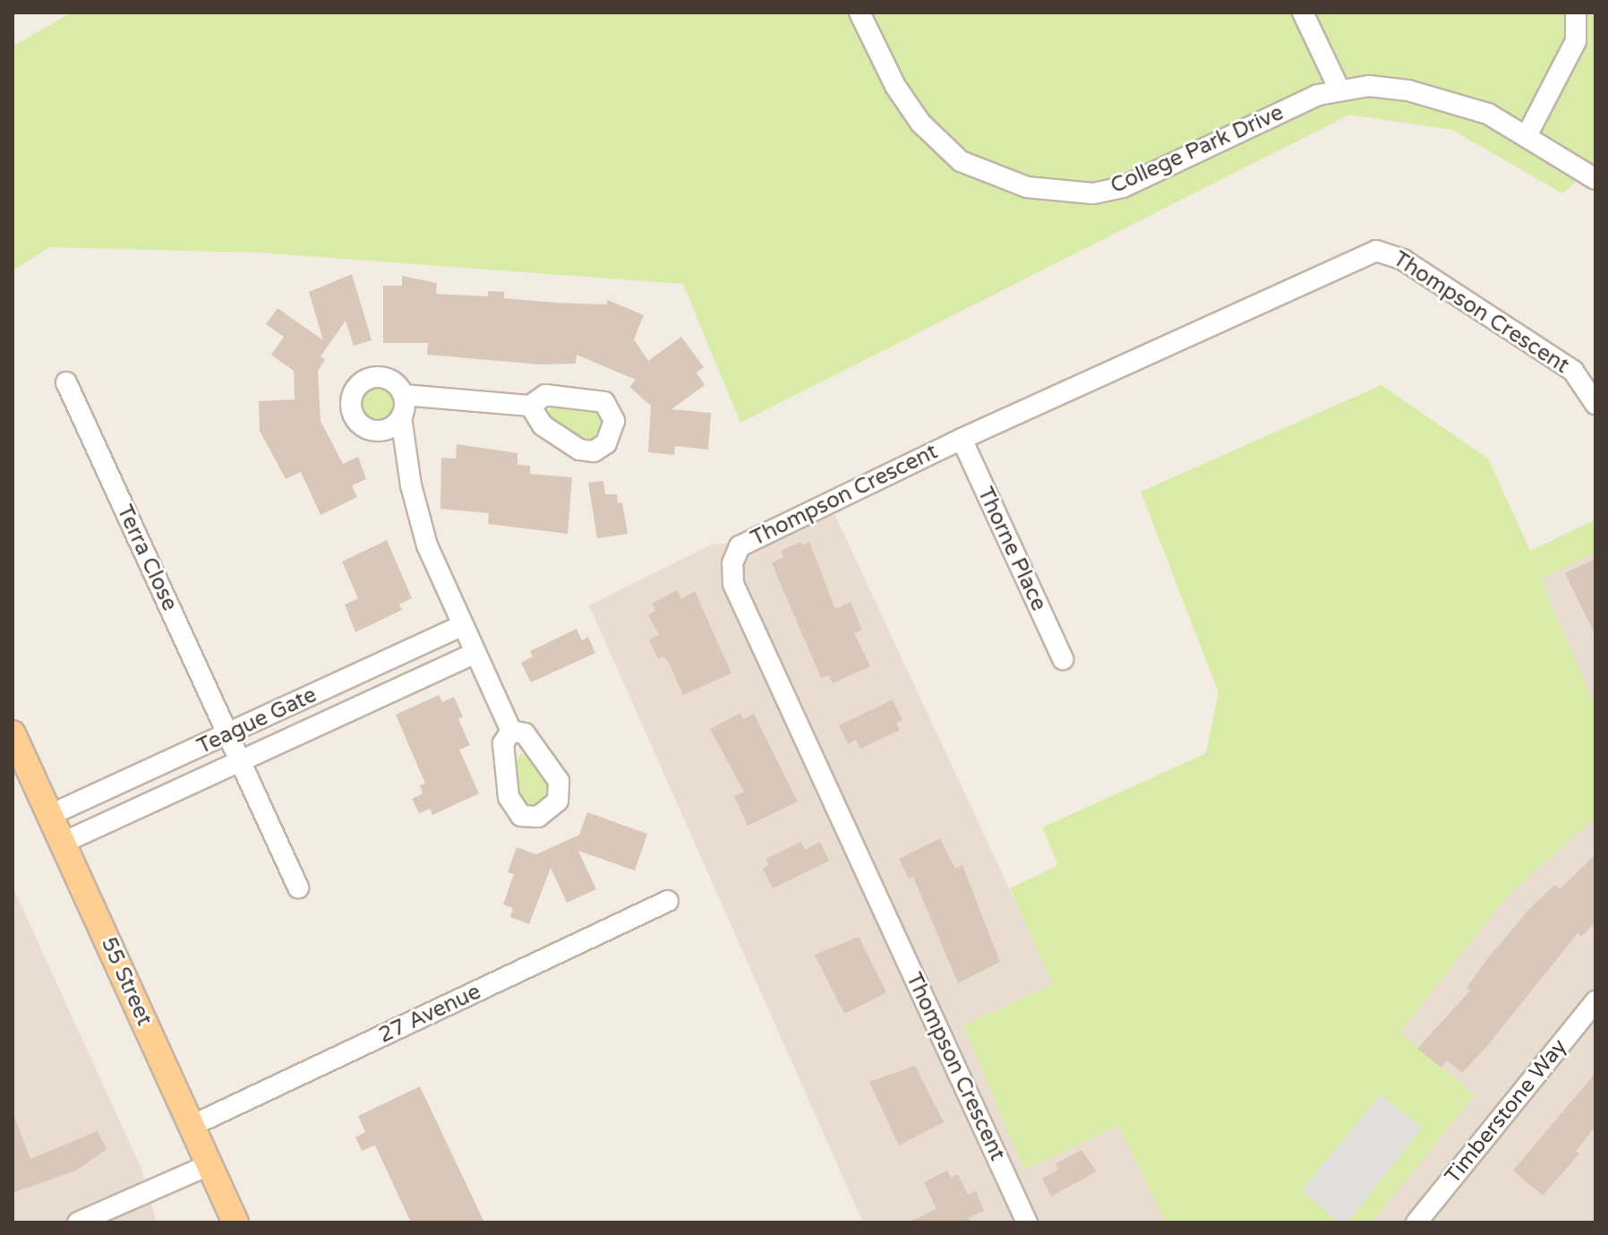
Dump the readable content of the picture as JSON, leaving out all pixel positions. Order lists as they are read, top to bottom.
{
  "streets": {
    "main road": ["55 Street"],
    "street": [
      "College Park Drive",
      "Thompson Crescent",
      "Thorne Place",
      "Terra Close",
      "Teague Gate",
      "27 Avenue",
      "Timberstone Way"
    ]
  },
  "crossings": [
    ["Thompson Crescent", "Thorne Place"],
    ["Terra Close", "Teague Gate"],
    ["Teague Gate", "55 Street"],
    ["55 Street", "27 Avenue"]
  ]
}
